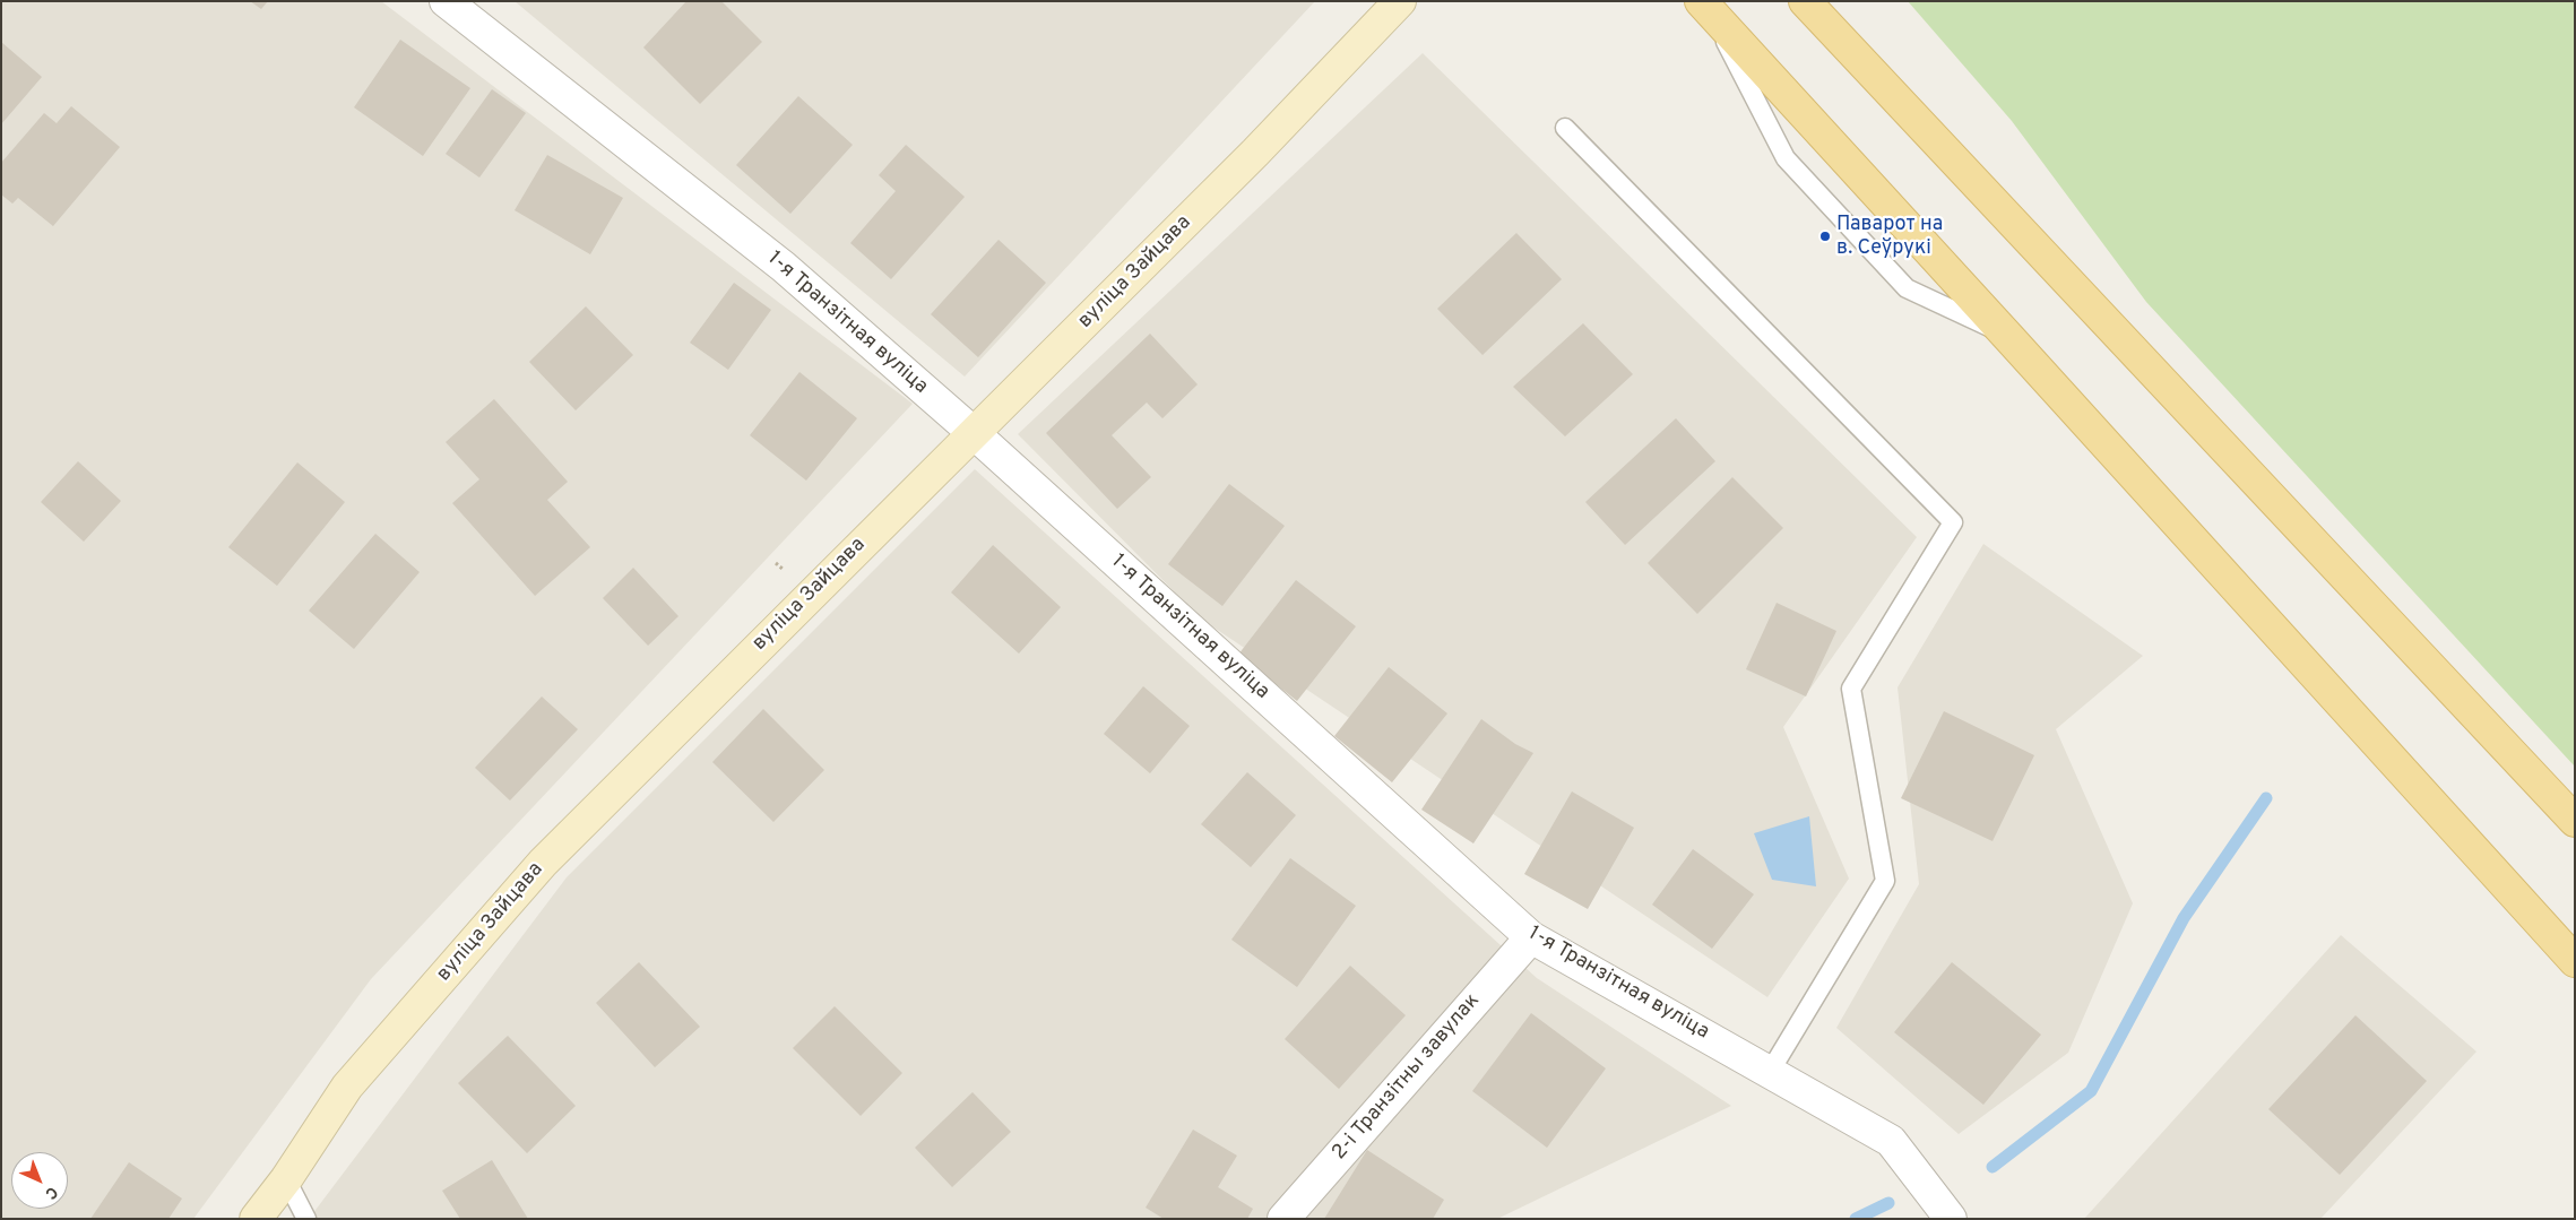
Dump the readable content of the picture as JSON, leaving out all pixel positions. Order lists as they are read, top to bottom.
{
  "streets": {
    "street": ["вуліца Зайцава", "1-я Транзітная вуліца", "2-і Транзітны завулак"]
  },
  "crossings": [
    ["вуліца Зайцава", "1-я Транзітная вуліца"],
    ["1-я Транзітная вуліца", "2-і Транзітны завулак"]
  ],
  "places": ["Паварот на в. Сеўрукі"],
  "north": "bottom right"
}
